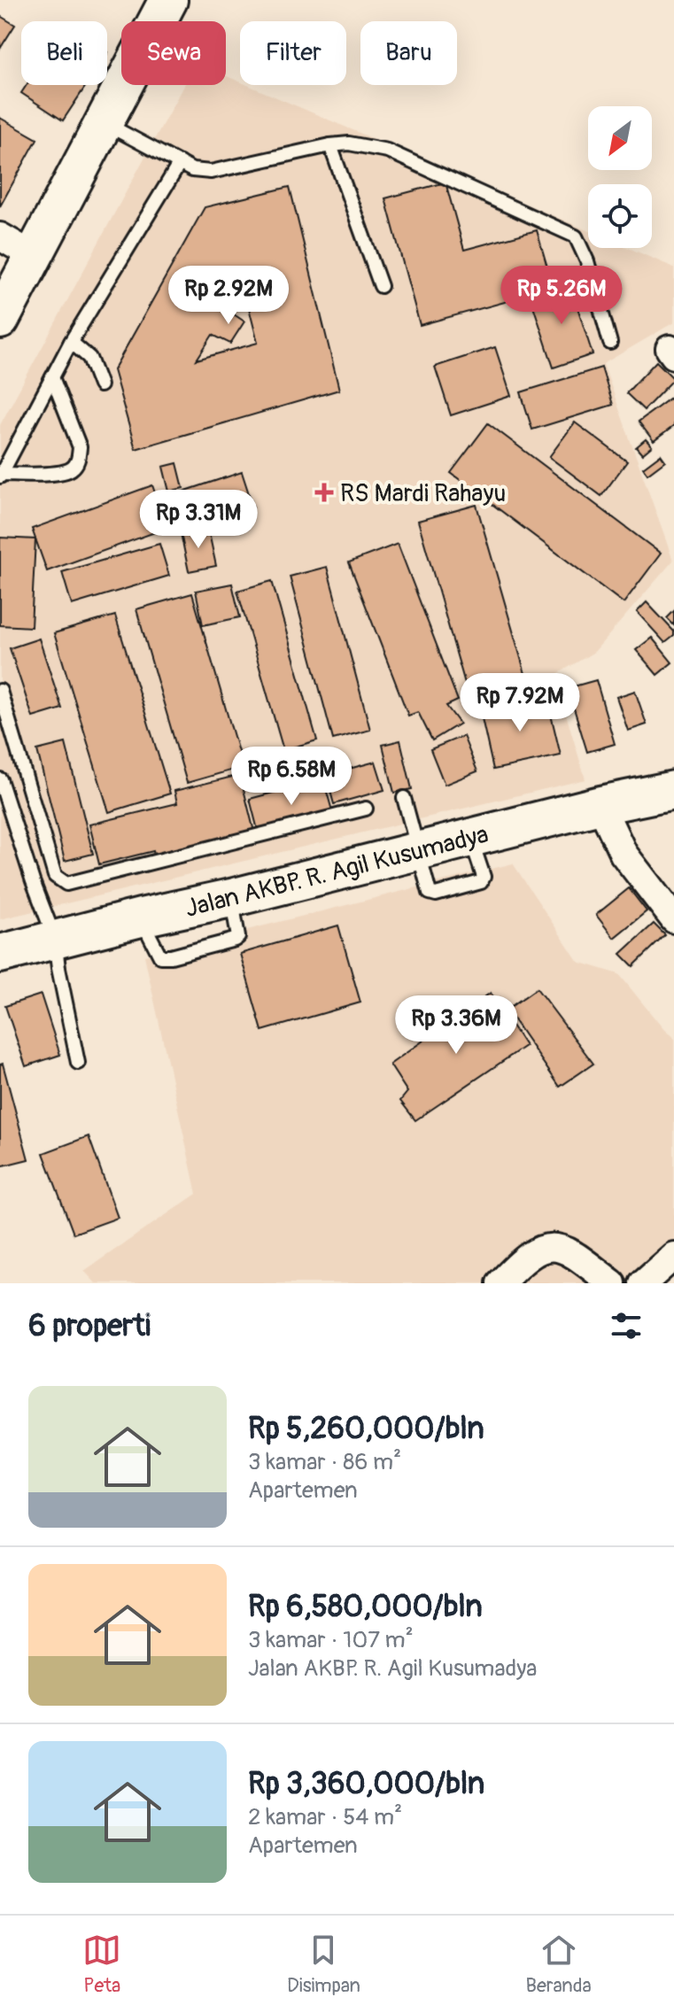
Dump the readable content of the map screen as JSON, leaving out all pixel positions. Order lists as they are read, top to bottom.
{
  "streets": {
    "main road": ["Jalan AKBP. R. Agil Kusumadya"]
  },
  "places": {
    "health": ["RS Mardi Rahayu"]
  },
  "north": "bottom left",
  "page": {
    "chip": [
      "Beli",
      "Sewa",
      "Filter",
      "Baru"
    ],
    "price": [
      "Rp 2.92M",
      "Rp 5.26M",
      "Rp 3.31M",
      "Rp 7.92M",
      "Rp 6.58M",
      "Rp 3.36M"
    ],
    "heading": "6 properti",
    "list": [
      {
        "name": "Rp 5,260,000/bln",
        "note": "3 kamar · 86 m² · Apartemen"
      },
      {
        "name": "Rp 6,580,000/bln",
        "note": "3 kamar · 107 m² · Jalan AKBP. R. Agil Kusumadya"
      },
      {
        "name": "Rp 3,360,000/bln",
        "note": "2 kamar · 54 m² · Apartemen"
      }
    ],
    "tabs": ["Peta", "Disimpan", "Beranda"]
  }
}
